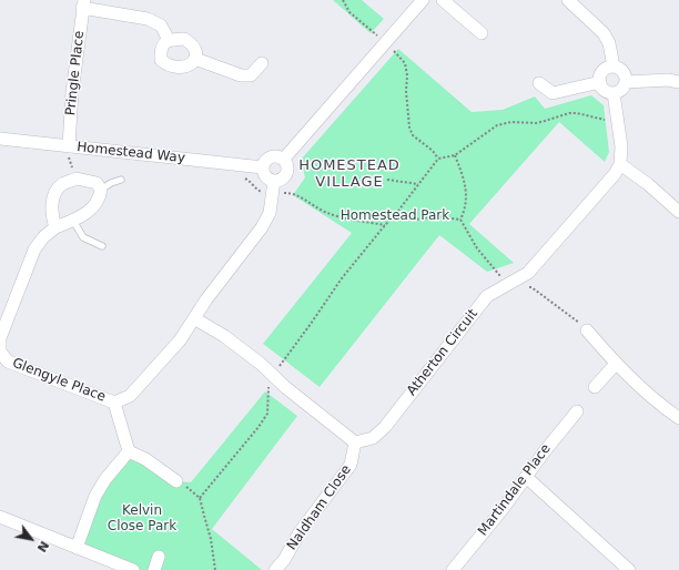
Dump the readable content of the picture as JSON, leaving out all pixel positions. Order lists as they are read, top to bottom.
{
  "streets": {
    "street": [
      "Pringle Place",
      "Homestead Way",
      "Atherton Circuit",
      "Glengyle Place",
      "Martindale Place",
      "Naldham Close"
    ]
  },
  "crossings": [
    ["Pringle Place", "Homestead Way"],
    ["Homestead Way", "Glengyle Place"],
    ["Atherton Circuit", "Naldham Close"]
  ],
  "districts": ["HOMESTEAD VILLAGE"],
  "parks": ["Homestead Park", "Kelvin Close Park"],
  "north": "bottom right"
}
